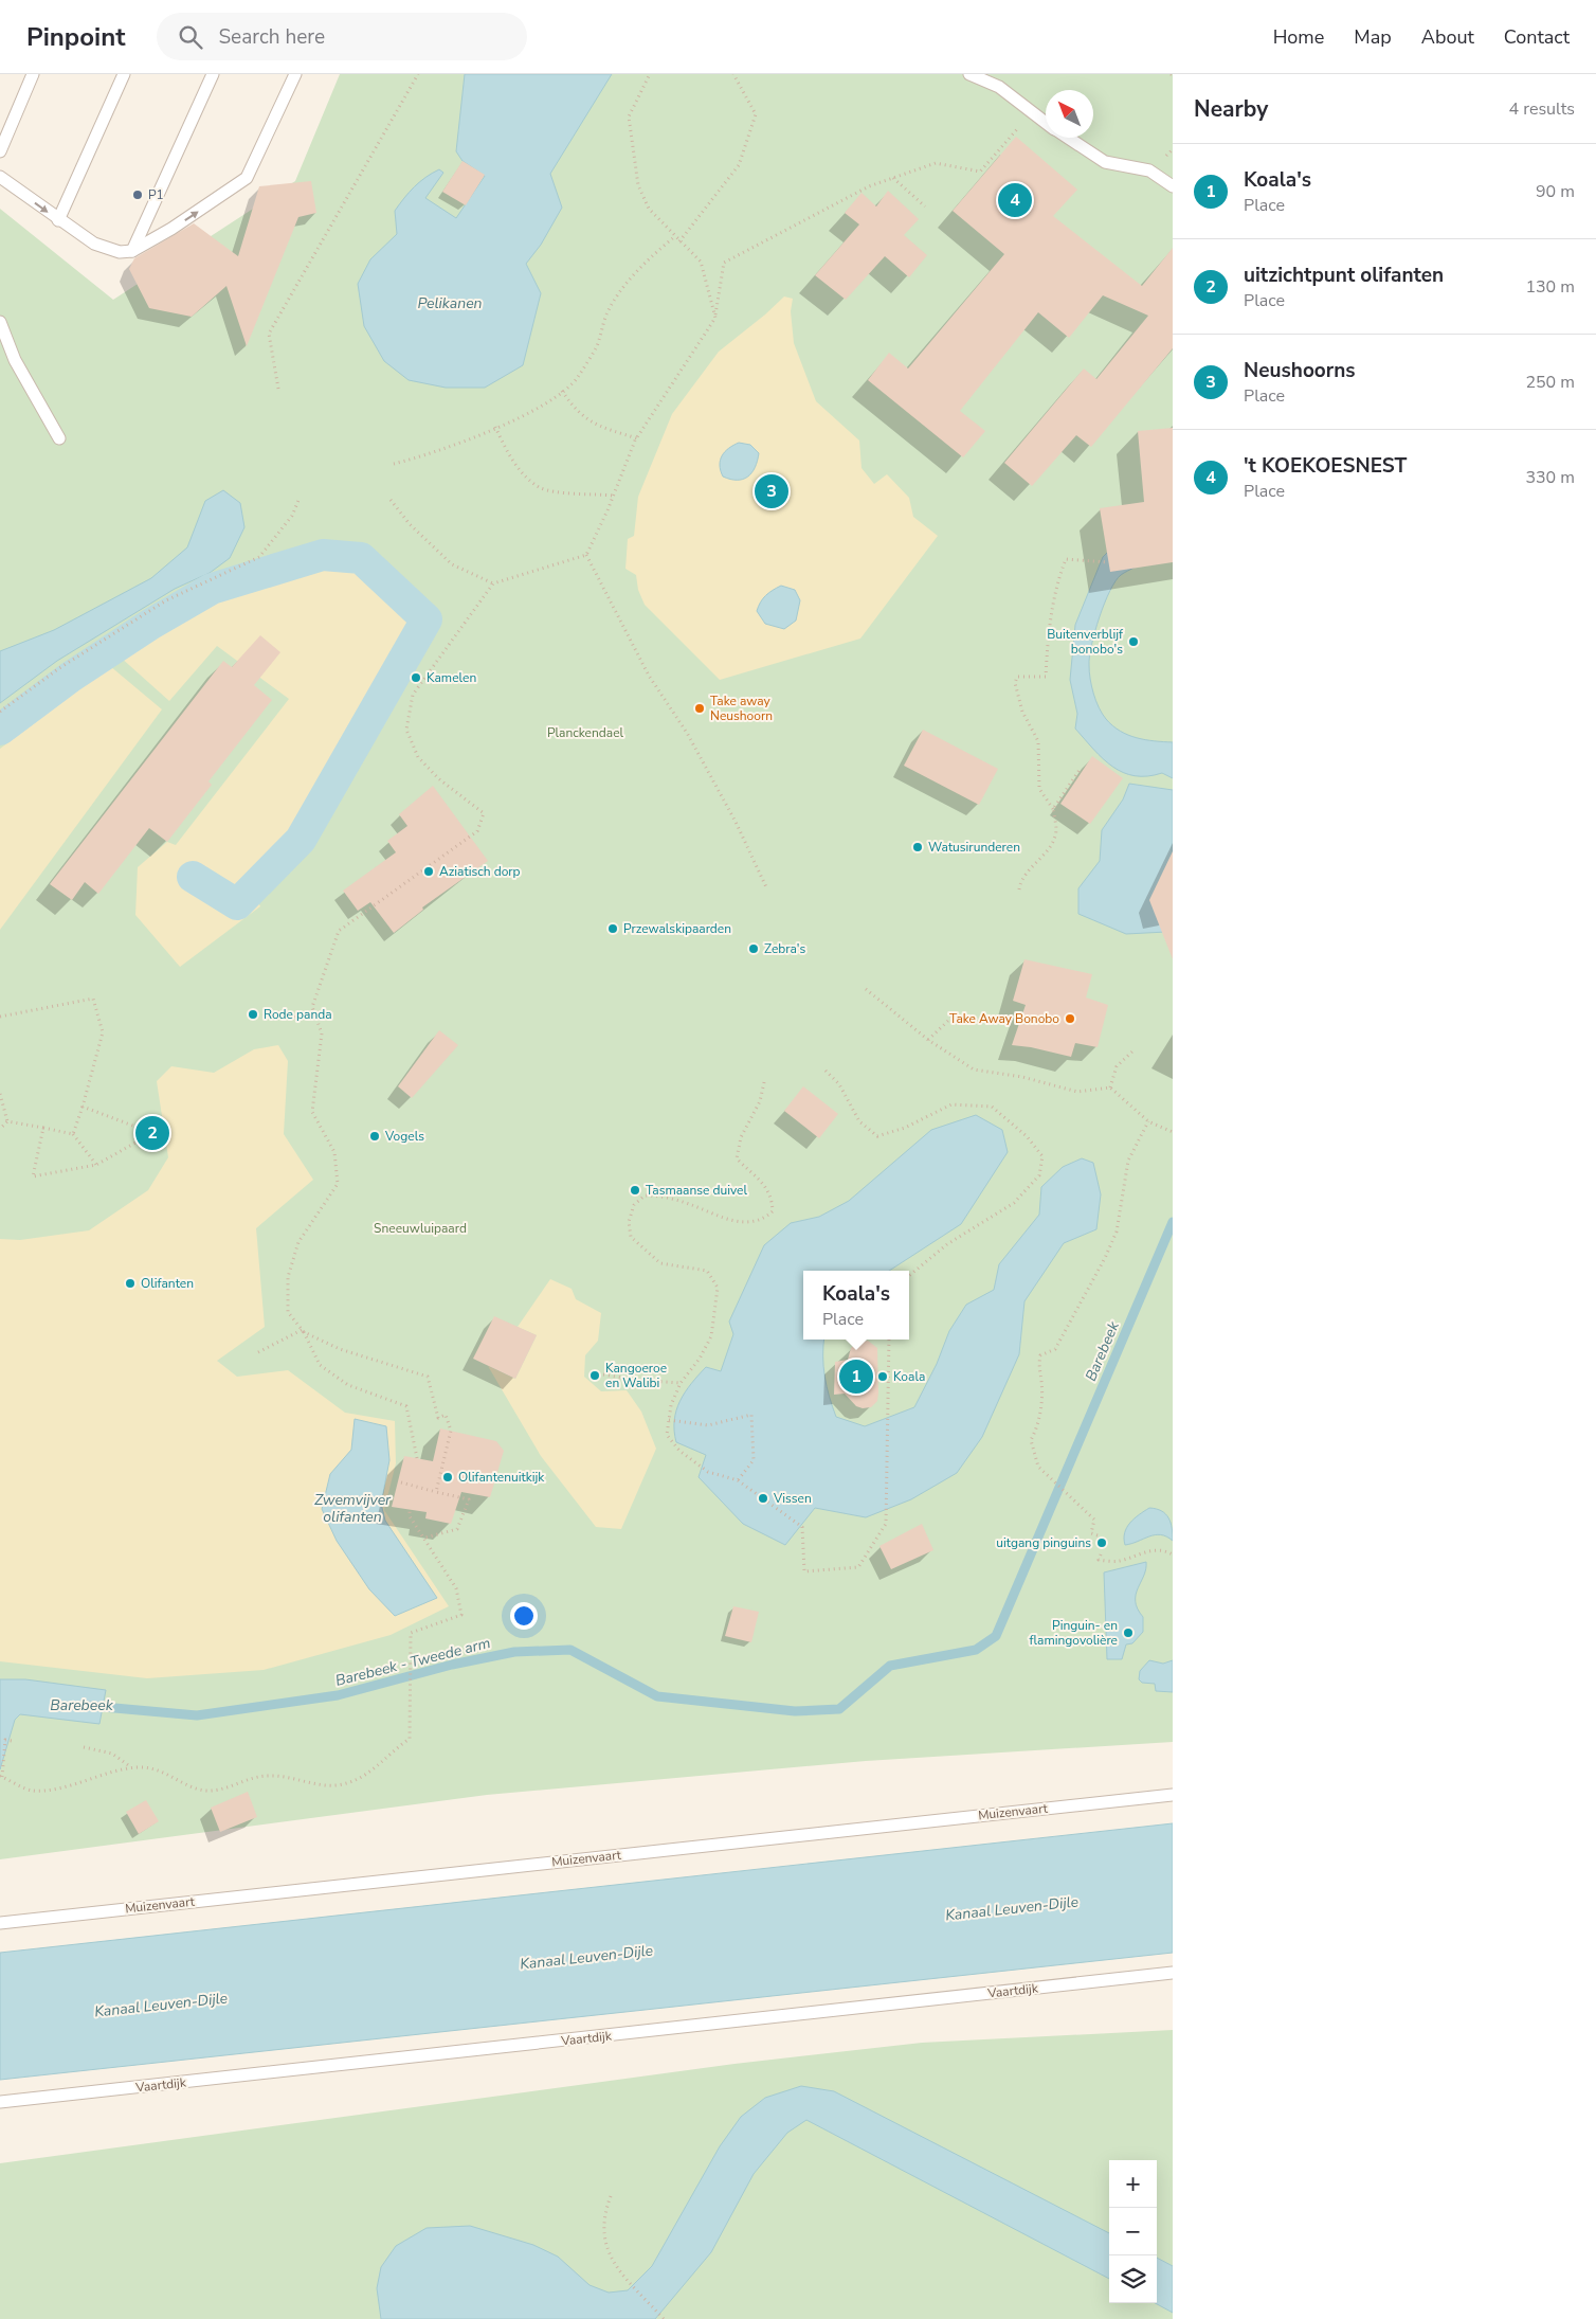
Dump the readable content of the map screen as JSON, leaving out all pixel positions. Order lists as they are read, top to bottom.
{
  "streets": {
    "lane": ["Muizenvaart", "Vaartdijk"]
  },
  "water": [
    "Pelikanen",
    "Barebeek",
    "Zwemvijver olifanten",
    "Barebeek - Tweede arm",
    "Kanaal Leuven-Dijle"
  ],
  "parks": ["Planckendael", "Sneeuwluipaard"],
  "places": [
    "P1",
    "Buitenverblijf bonobo's",
    "Kamelen",
    "Take away Neushoorn",
    "Watusirunderen",
    "Aziatisch dorp",
    "Przewalskipaarden",
    "Zebra's",
    "Rode panda",
    "Take Away Bonobo",
    "Vogels",
    "Tasmaanse duivel",
    "Olifanten",
    "Kangoeroe en Walibi",
    "Koala",
    "Olifantenuitkijk",
    "Vissen",
    "uitgang pinguins",
    "Pinguin- en flamingovolière"
  ],
  "north": "top left",
  "page": {
    "header": "Pinpoint",
    "search": "Search here",
    "nav": [
      "Home",
      "Map",
      "About",
      "Contact"
    ],
    "heading": ["Nearby", "4 results"],
    "list": [
      {
        "mark": "1",
        "name": "Koala's",
        "note": "Place",
        "value": "90 m"
      },
      {
        "mark": "2",
        "name": "uitzichtpunt olifanten",
        "note": "Place",
        "value": "130 m"
      },
      {
        "mark": "3",
        "name": "Neushoorns",
        "note": "Place",
        "value": "250 m"
      },
      {
        "mark": "4",
        "name": "'t KOEKOESNEST",
        "note": "Place",
        "value": "330 m"
      }
    ],
    "pins": [
      "4",
      "3",
      "2",
      "1"
    ],
    "popup": ["Koala's", "Place"],
    "map_buttons": ["+", "−"]
  }
}
